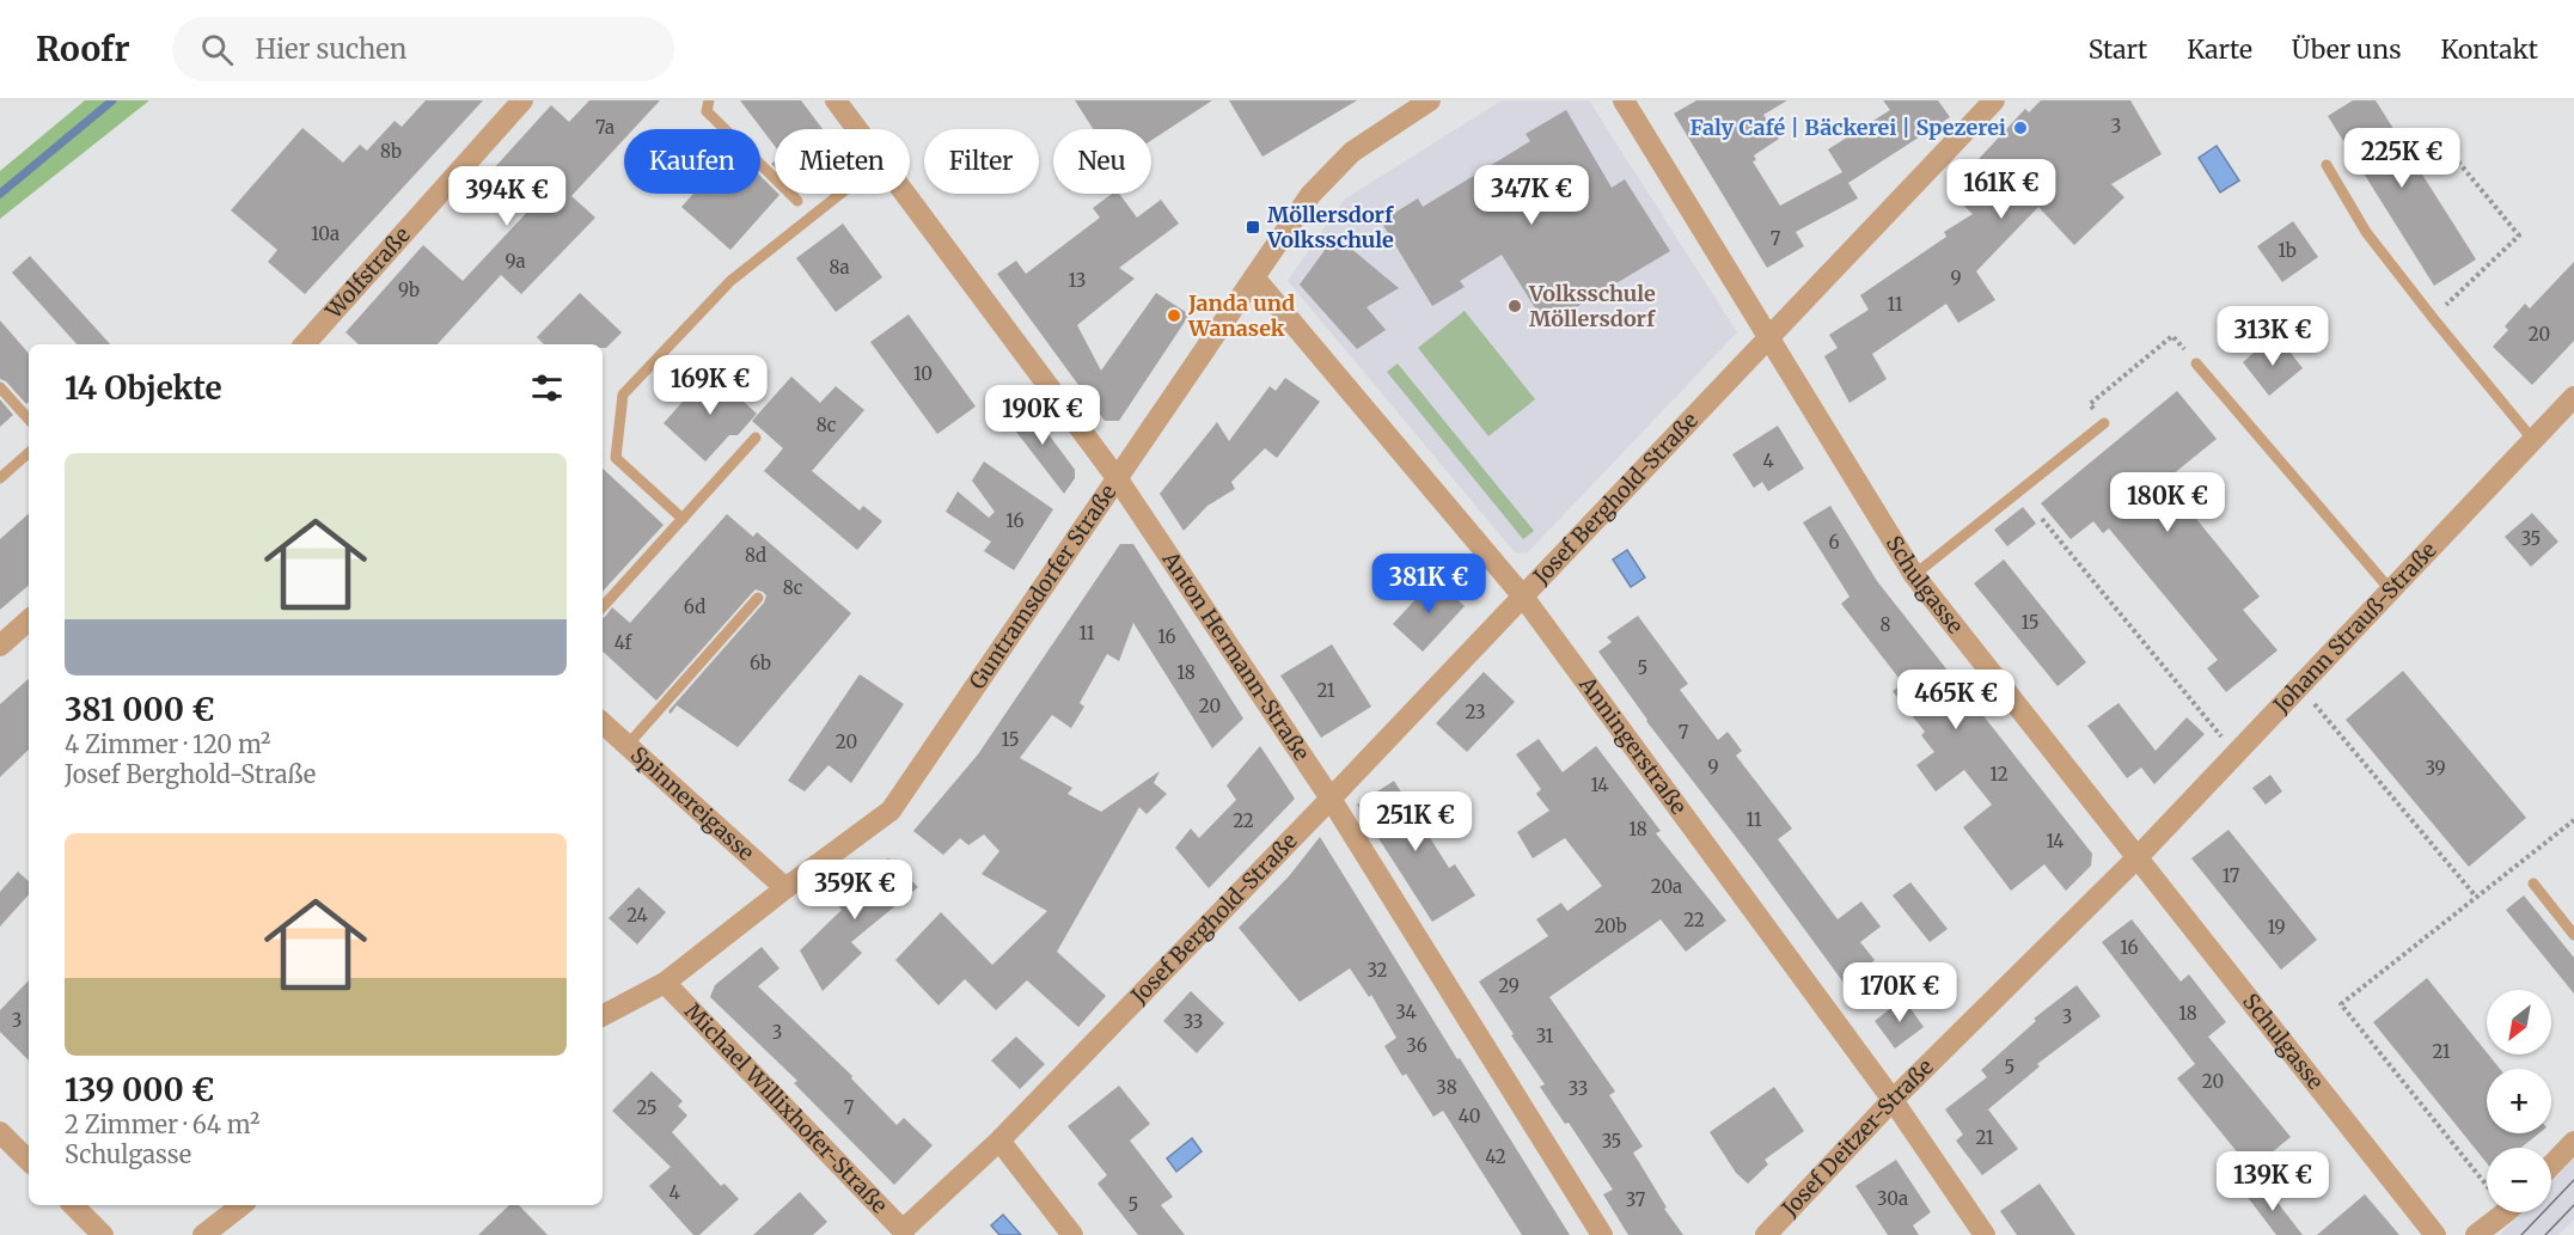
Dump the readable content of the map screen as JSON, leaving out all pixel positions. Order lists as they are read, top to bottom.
{
  "streets": {
    "street": [
      "Wolfstraße",
      "Josef Berghold-Straße",
      "Schulgasse",
      "Guntramsdorfer Straße",
      "Johann Strauß-Straße",
      "Anton Hermann-Straße",
      "Anningerstraße",
      "Spinnereigasse",
      "Michael Willixhofer-Straße",
      "Josef Deitzer-Straße"
    ]
  },
  "crossings": [
    ["Josef Berghold-Straße", "Schulgasse"],
    ["Josef Berghold-Straße", "Anton Hermann-Straße"],
    ["Josef Berghold-Straße", "Anningerstraße"],
    ["Josef Berghold-Straße", "Michael Willixhofer-Straße"],
    ["Schulgasse", "Johann Strauß-Straße"],
    ["Schulgasse", "Josef Deitzer-Straße"],
    ["Guntramsdorfer Straße", "Anton Hermann-Straße"],
    ["Guntramsdorfer Straße", "Anningerstraße"],
    ["Guntramsdorfer Straße", "Spinnereigasse"],
    ["Guntramsdorfer Straße", "Michael Willixhofer-Straße"],
    ["Johann Strauß-Straße", "Josef Deitzer-Straße"],
    ["Anningerstraße", "Josef Deitzer-Straße"]
  ],
  "places": {
    "other": ["Faly Café | Bäckerei | Spezerei", "Volksschule Möllersdorf", "Janda und Wanasek"],
    "transit": ["Möllersdorf Volksschule"]
  },
  "house_numbers": [
    "3",
    "7a",
    "8b",
    "10a",
    "7",
    "1b",
    "9a",
    "8a",
    "9",
    "13",
    "9b",
    "11",
    "20",
    "10",
    "8c",
    "4",
    "16",
    "35",
    "6",
    "8d",
    "8c",
    "6d",
    "15",
    "8",
    "11",
    "16",
    "4f",
    "6b",
    "5",
    "18",
    "21",
    "20",
    "23",
    "7",
    "15",
    "20",
    "9",
    "39",
    "12",
    "14",
    "11",
    "22",
    "18",
    "14",
    "17",
    "20a",
    "24",
    "22",
    "20b",
    "19",
    "16",
    "32",
    "29",
    "34",
    "18",
    "3",
    "3",
    "33",
    "3",
    "31",
    "36",
    "21",
    "5",
    "20",
    "38",
    "33",
    "25",
    "7",
    "40",
    "21",
    "35",
    "42",
    "4",
    "30a",
    "37",
    "5"
  ],
  "north": "bottom left",
  "page": {
    "header": "Roofr",
    "search": "Hier suchen",
    "nav": [
      "Start",
      "Karte",
      "Über uns",
      "Kontakt"
    ],
    "price": [
      "225K €",
      "161K €",
      "347K €",
      "394K €",
      "313K €",
      "169K €",
      "190K €",
      "180K €",
      "381K €",
      "465K €",
      "251K €",
      "359K €",
      "170K €",
      "139K €"
    ],
    "chip": [
      "Kaufen",
      "Mieten",
      "Filter",
      "Neu"
    ],
    "heading": "14 Objekte",
    "list": [
      {
        "name": "381 000 €",
        "note": "4 Zimmer · 120 m² · Josef Berghold-Straße"
      },
      {
        "name": "139 000 €",
        "note": "2 Zimmer · 64 m² · Schulgasse"
      }
    ],
    "map_buttons": ["+", "−"]
  }
}
